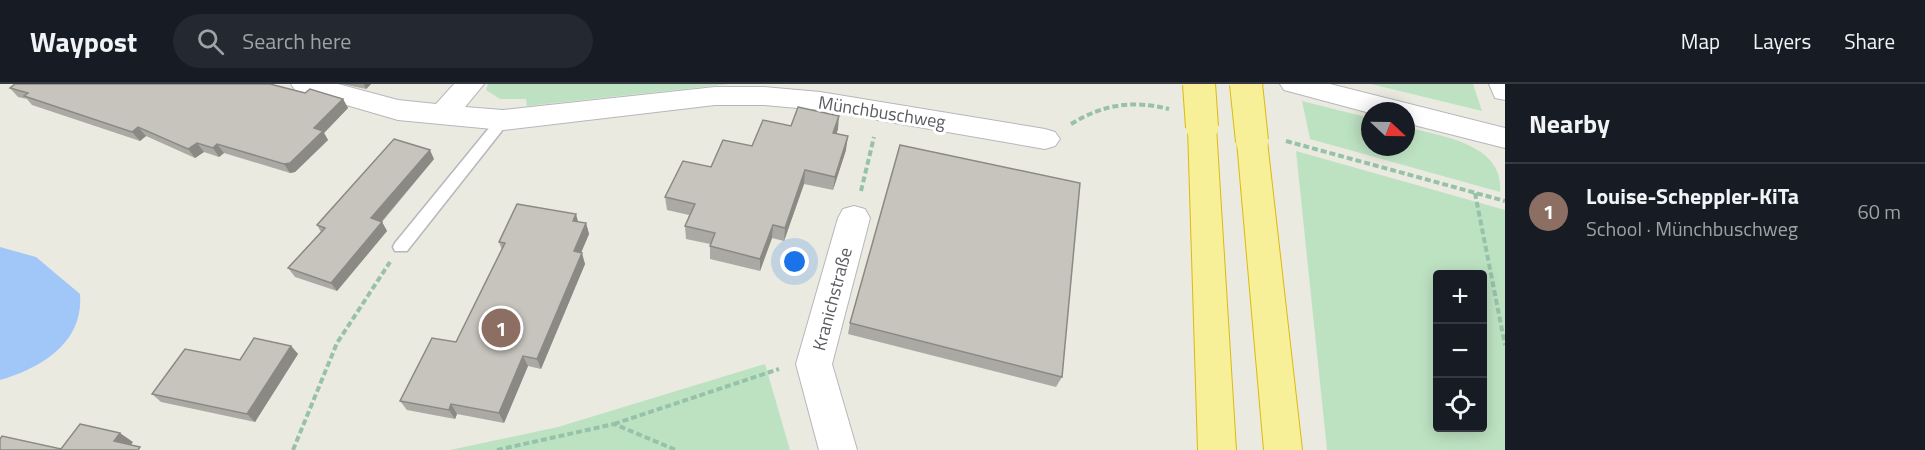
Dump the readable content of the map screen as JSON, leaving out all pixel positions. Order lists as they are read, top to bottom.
{
  "streets": {
    "street": ["Münchbuschweg", "Kranichstraße"]
  },
  "north": "right",
  "page": {
    "header": "Waypost",
    "search": "Search here",
    "nav": ["Map", "Layers", "Share"],
    "heading": "Nearby",
    "list": [
      {
        "mark": "1",
        "name": "Louise-Scheppler-KiTa",
        "note": "School · Münchbuschweg",
        "value": "60 m"
      }
    ],
    "map_buttons": ["+", "−"],
    "pins": "1"
  }
}
